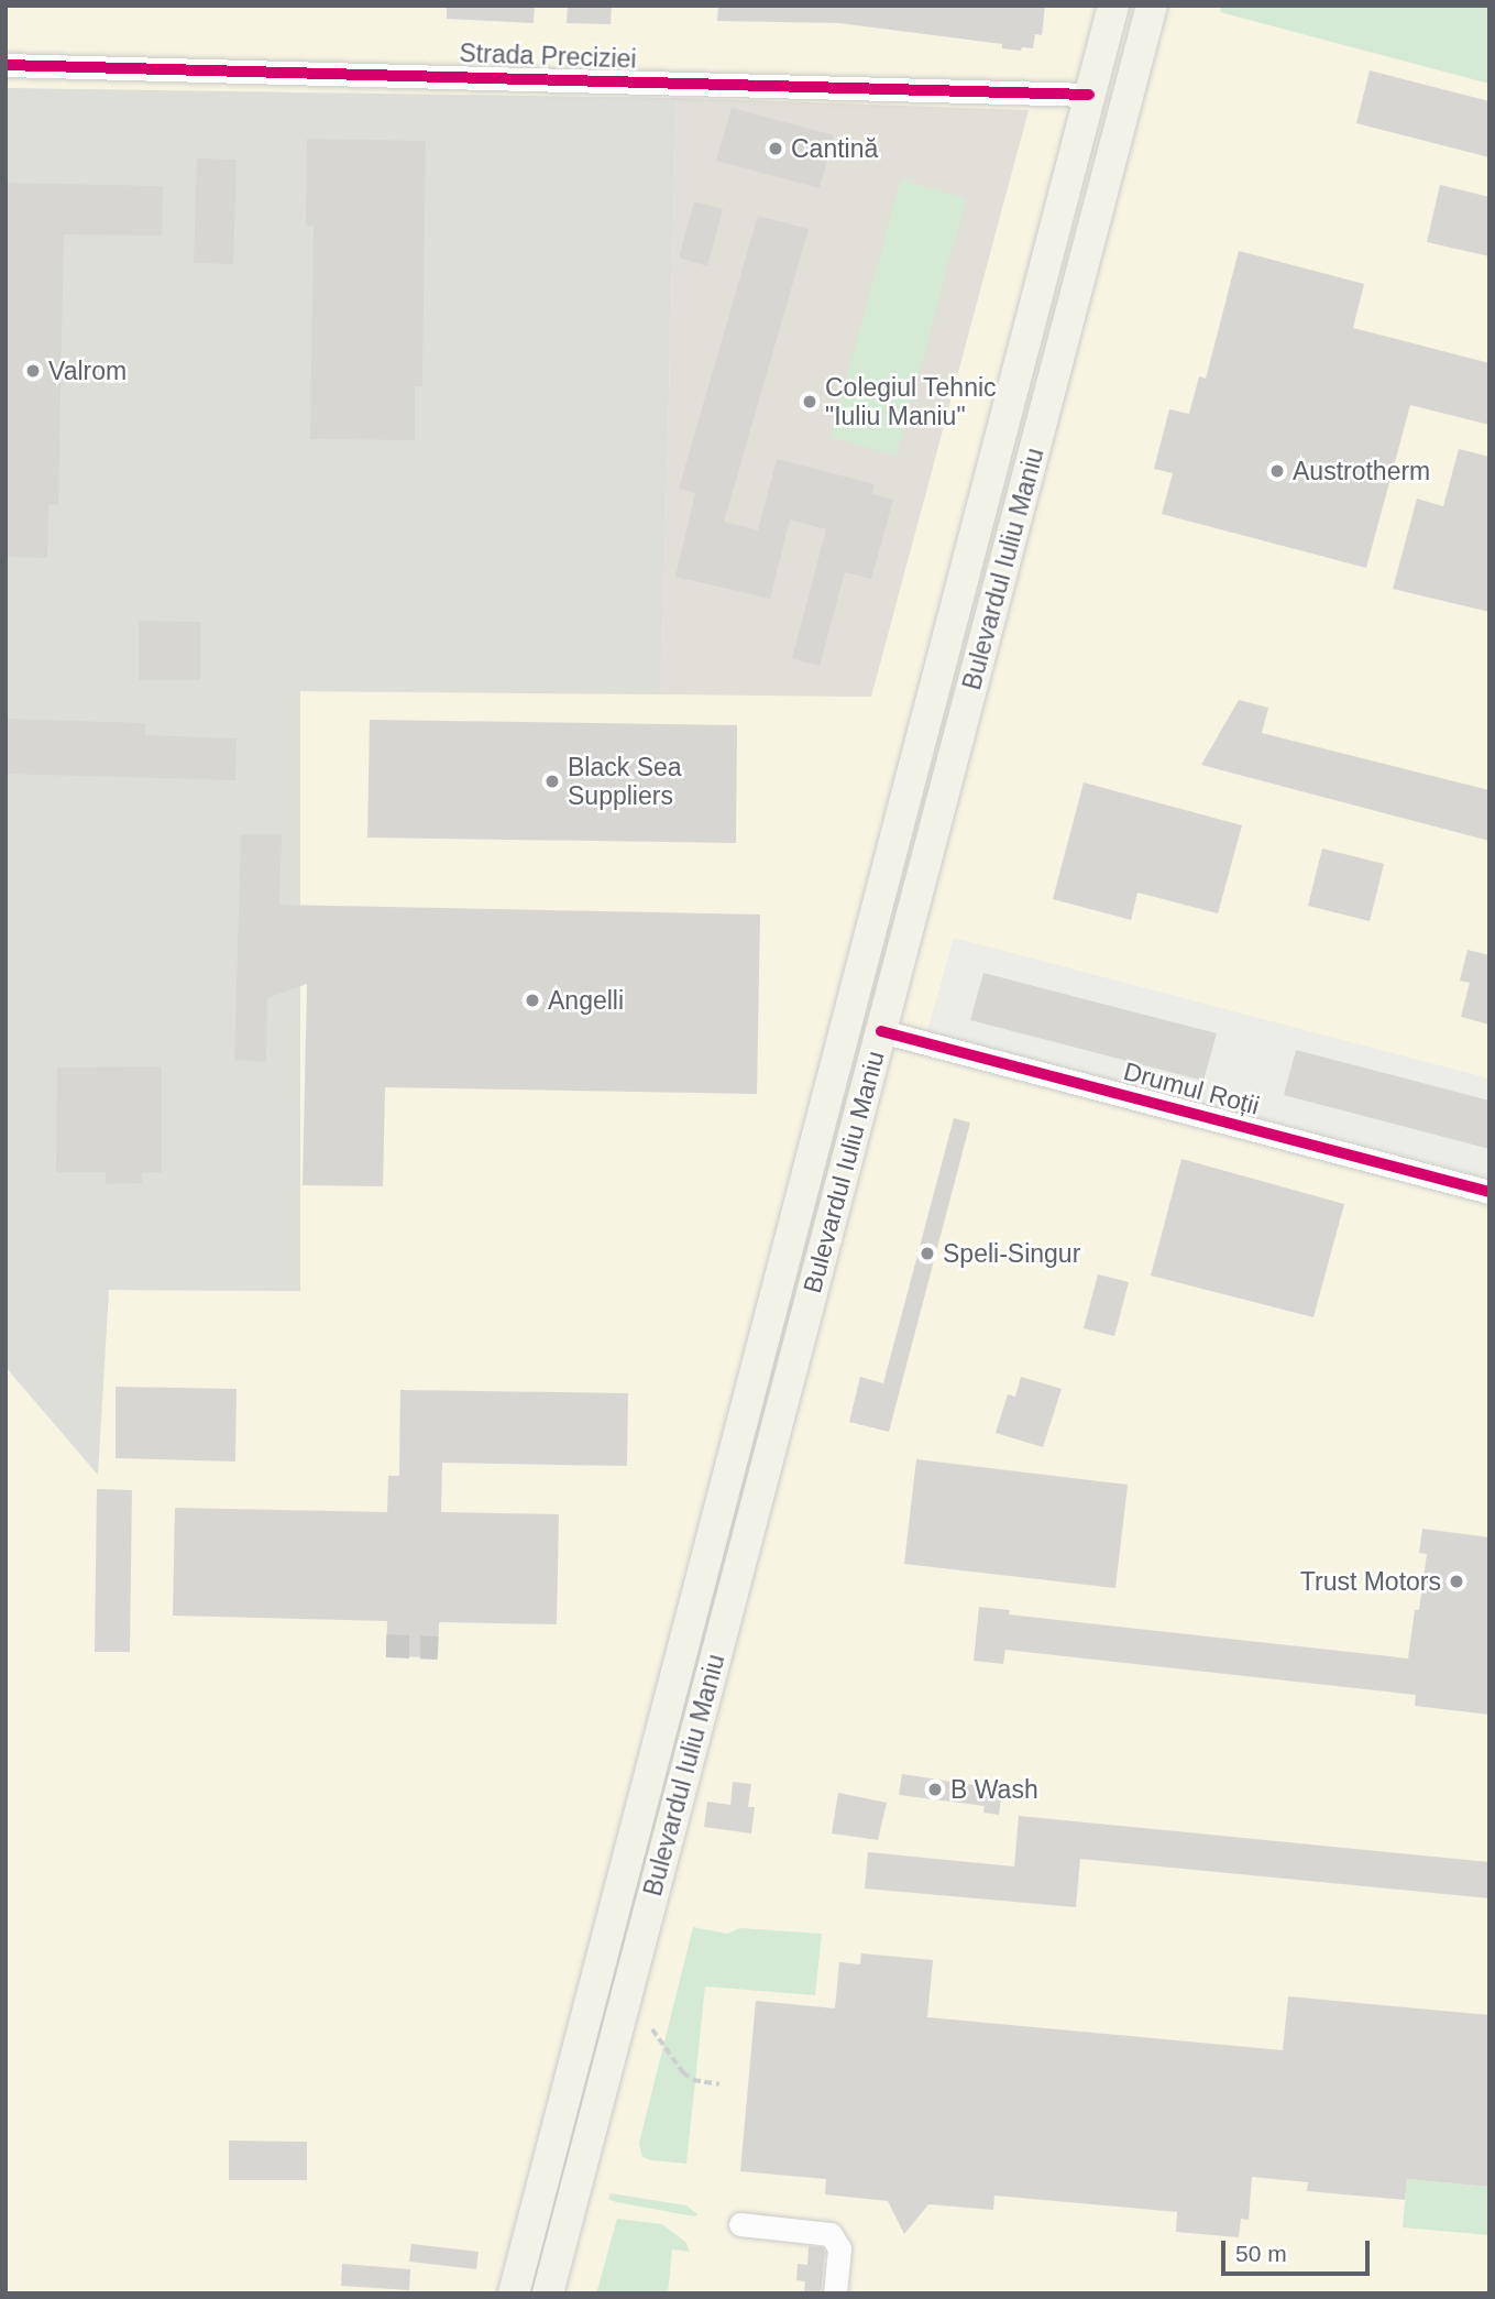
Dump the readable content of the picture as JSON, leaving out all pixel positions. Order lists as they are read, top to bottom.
{
  "streets": {
    "main road": ["Bulevardul Iuliu Maniu"],
    "street": ["Strada Preciziei", "Drumul Roții"]
  },
  "crossings": [
    ["Strada Preciziei", "Bulevardul Iuliu Maniu"],
    ["Bulevardul Iuliu Maniu", "Drumul Roții"]
  ],
  "places": [
    "Cantină",
    "Valrom",
    "Colegiul Tehnic \"Iuliu Maniu\"",
    "Austrotherm",
    "Black Sea Suppliers",
    "Angelli",
    "Speli-Singur",
    "Trust Motors",
    "B Wash"
  ],
  "scale_bar": "50 m"
}
